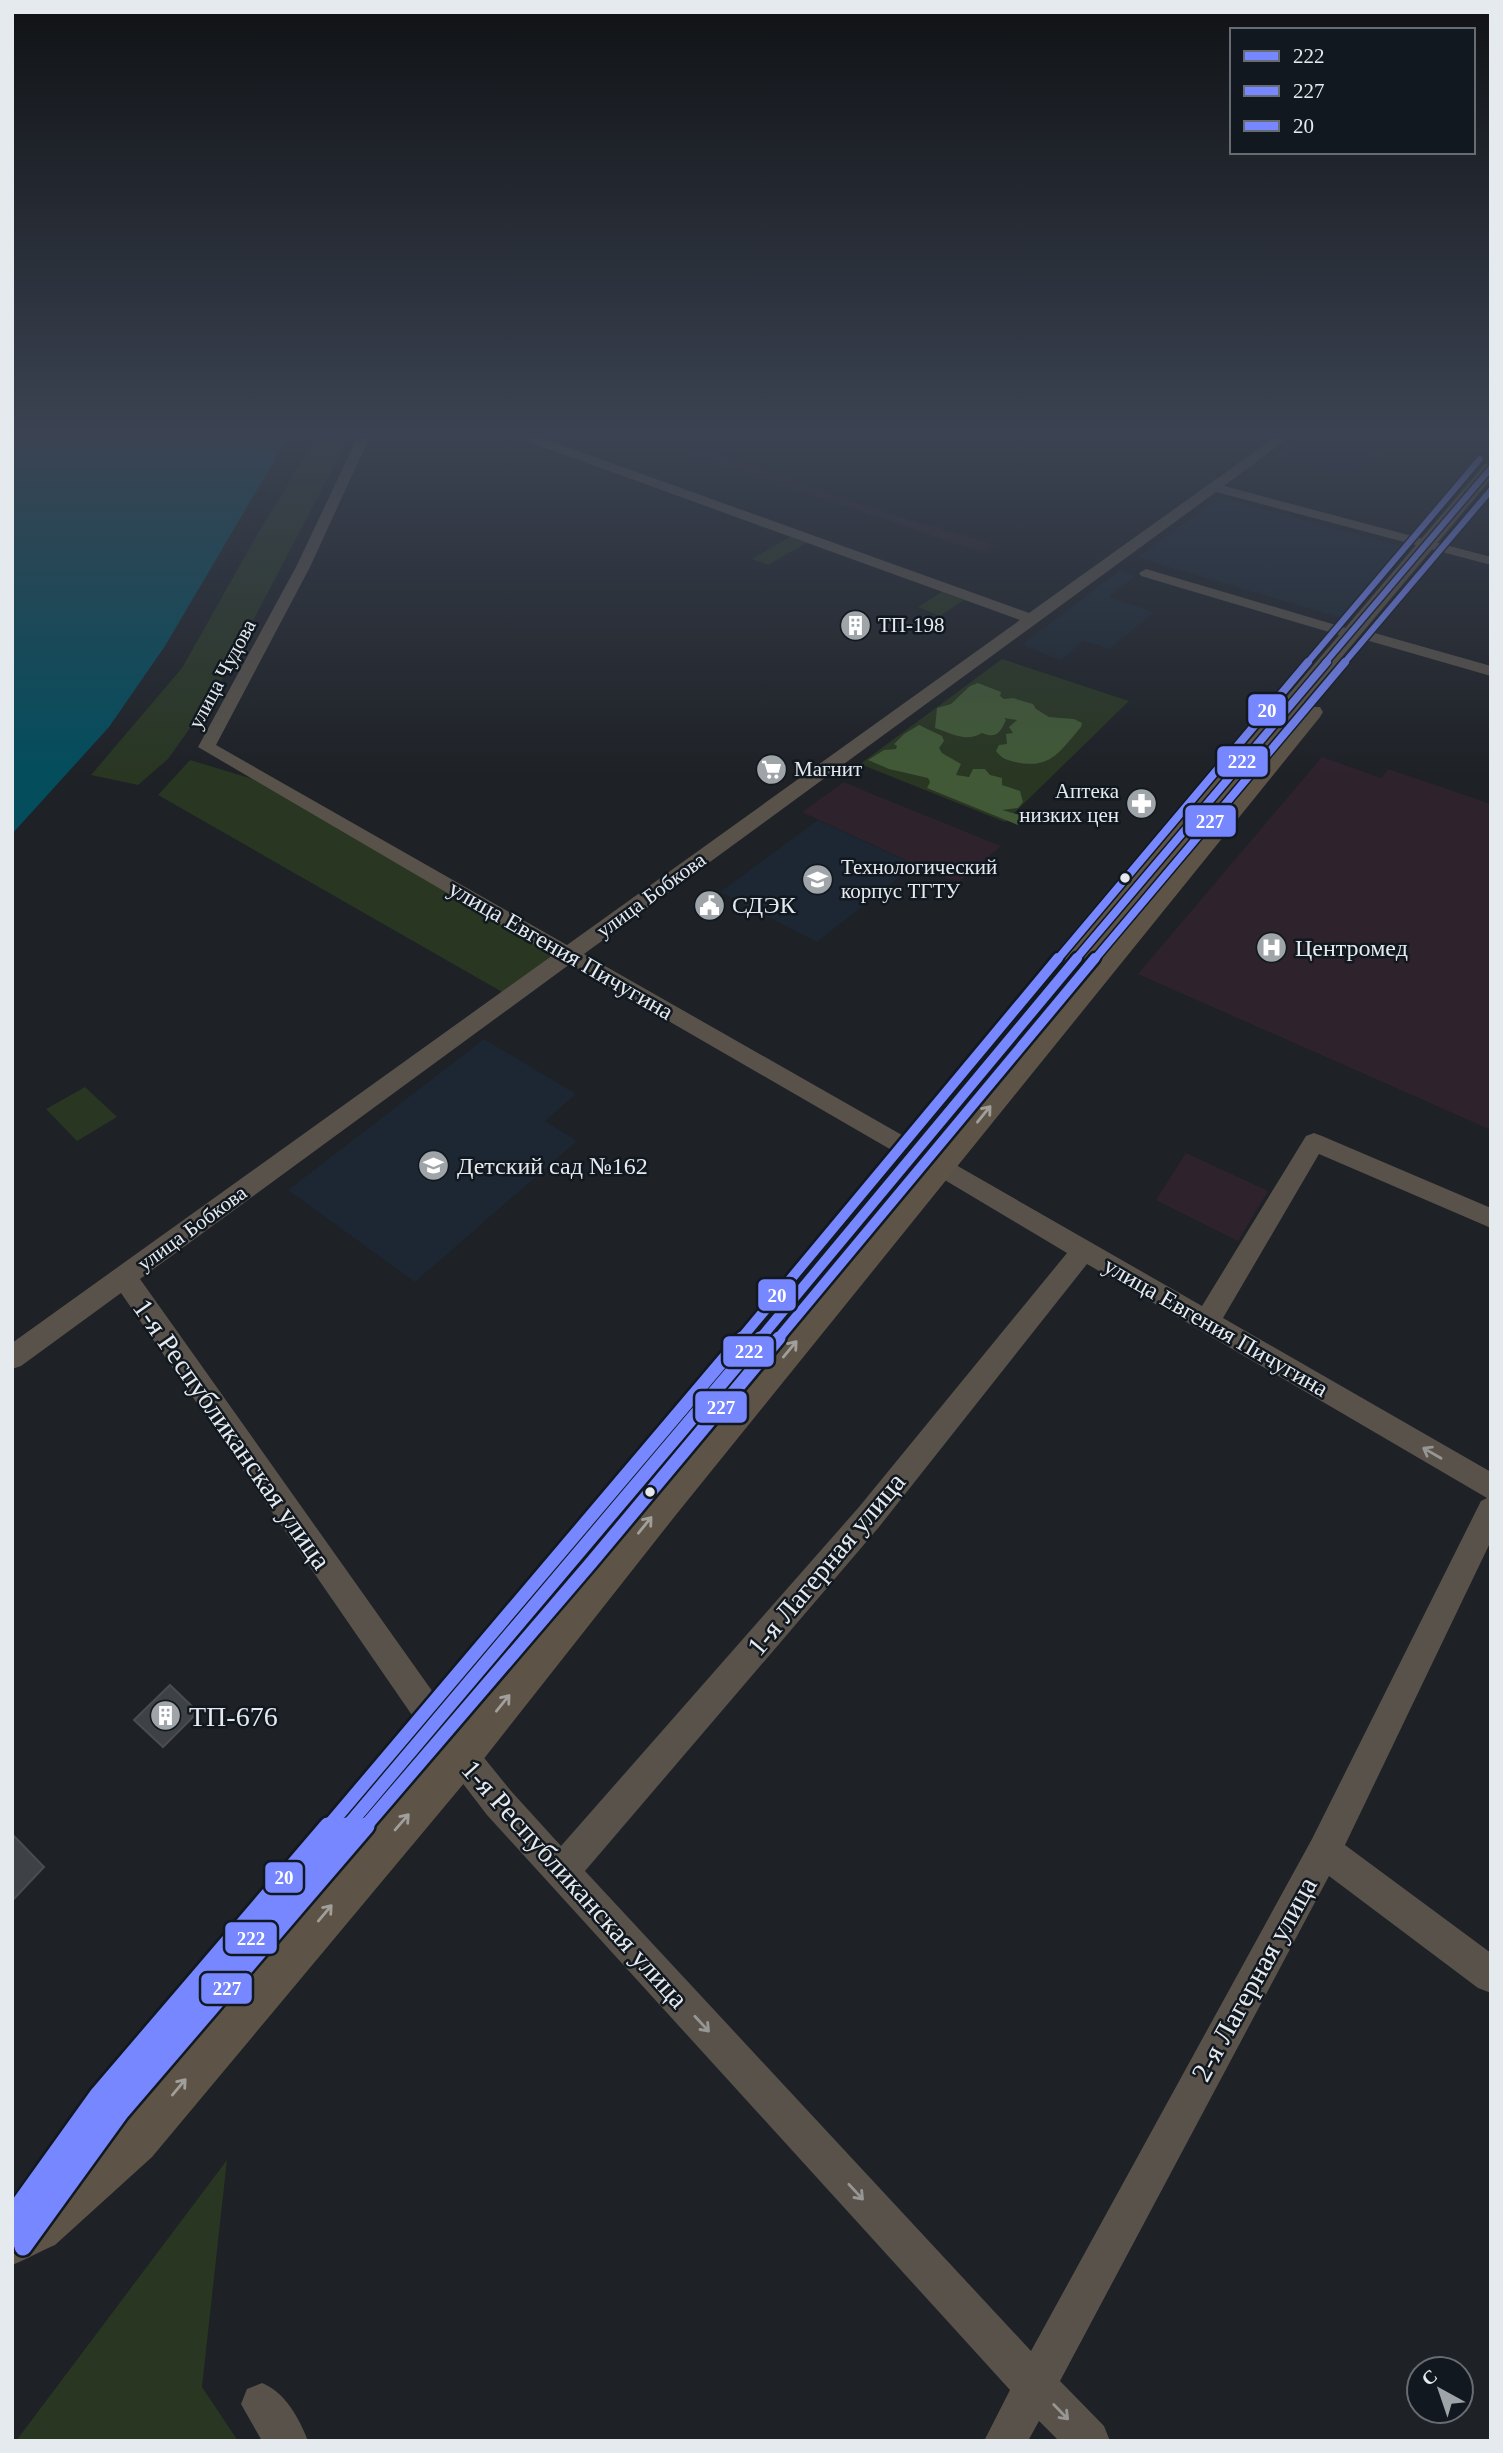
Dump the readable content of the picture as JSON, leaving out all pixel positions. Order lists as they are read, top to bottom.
{
  "streets": {
    "street": [
      "улица Чудова",
      "улица Бобкова",
      "улица Евгения Пичугина",
      "1-я Республиканская улица",
      "1-я Лагерная улица",
      "2-я Лагерная улица"
    ]
  },
  "crossings": [
    ["улица Чудова", "улица Евгения Пичугина"],
    ["улица Бобкова", "улица Евгения Пичугина"],
    ["улица Бобкова", "1-я Республиканская улица"],
    ["улица Евгения Пичугина", "1-я Лагерная улица"],
    ["1-я Республиканская улица", "1-я Лагерная улица"],
    ["1-я Республиканская улица", "2-я Лагерная улица"]
  ],
  "one_way": ["1-я Республиканская улица"],
  "places": {
    "building": ["ТП-198", "ТП-676"],
    "supermarket": ["Магнит"],
    "pharmacy": ["Аптека низких цен"],
    "school or university": ["Технологический корпус ТГТУ", "Детский сад №162"],
    "public building": ["СДЭК"],
    "hospital": ["Центромед"]
  },
  "lines": ["transit line 222", "transit line 227", "transit line 20"],
  "legend": ["222", "227", "20"],
  "north": "top left"
}
